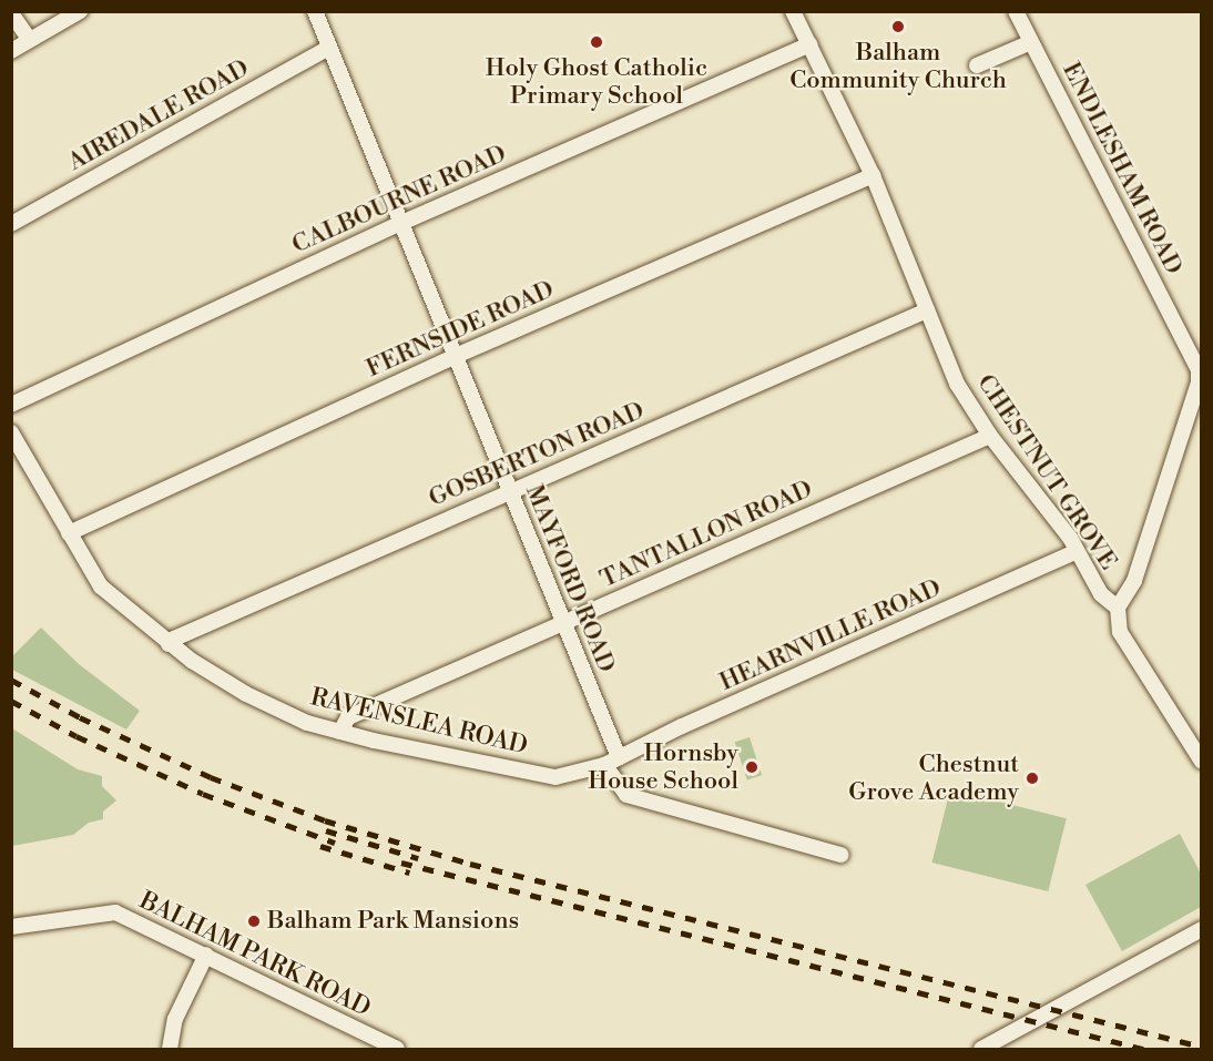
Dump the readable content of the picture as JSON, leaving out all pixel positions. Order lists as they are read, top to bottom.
{
  "streets": {
    "street": [
      "AIREDALE ROAD",
      "ENDLESHAM ROAD",
      "CALBOURNE ROAD",
      "FERNSIDE ROAD",
      "GOSBERTON ROAD",
      "CHESTNUT GROVE",
      "TANTALLON ROAD",
      "MAYFORD ROAD",
      "HEARNVILLE ROAD",
      "RAVENSLEA ROAD",
      "BALHAM PARK ROAD"
    ]
  },
  "crossings": [
    ["AIREDALE ROAD", "MAYFORD ROAD"],
    ["ENDLESHAM ROAD", "CHESTNUT GROVE"],
    ["CALBOURNE ROAD", "CHESTNUT GROVE"],
    ["CALBOURNE ROAD", "MAYFORD ROAD"],
    ["FERNSIDE ROAD", "CHESTNUT GROVE"],
    ["FERNSIDE ROAD", "MAYFORD ROAD"],
    ["FERNSIDE ROAD", "RAVENSLEA ROAD"],
    ["GOSBERTON ROAD", "CHESTNUT GROVE"],
    ["GOSBERTON ROAD", "MAYFORD ROAD"],
    ["GOSBERTON ROAD", "RAVENSLEA ROAD"],
    ["CHESTNUT GROVE", "TANTALLON ROAD"],
    ["CHESTNUT GROVE", "HEARNVILLE ROAD"],
    ["TANTALLON ROAD", "MAYFORD ROAD"],
    ["TANTALLON ROAD", "RAVENSLEA ROAD"],
    ["MAYFORD ROAD", "HEARNVILLE ROAD"],
    ["HEARNVILLE ROAD", "RAVENSLEA ROAD"]
  ],
  "places": [
    "Balham Community Church",
    "Holy Ghost Catholic Primary School",
    "Hornsby House School",
    "Chestnut Grove Academy",
    "Balham Park Mansions"
  ]
}
